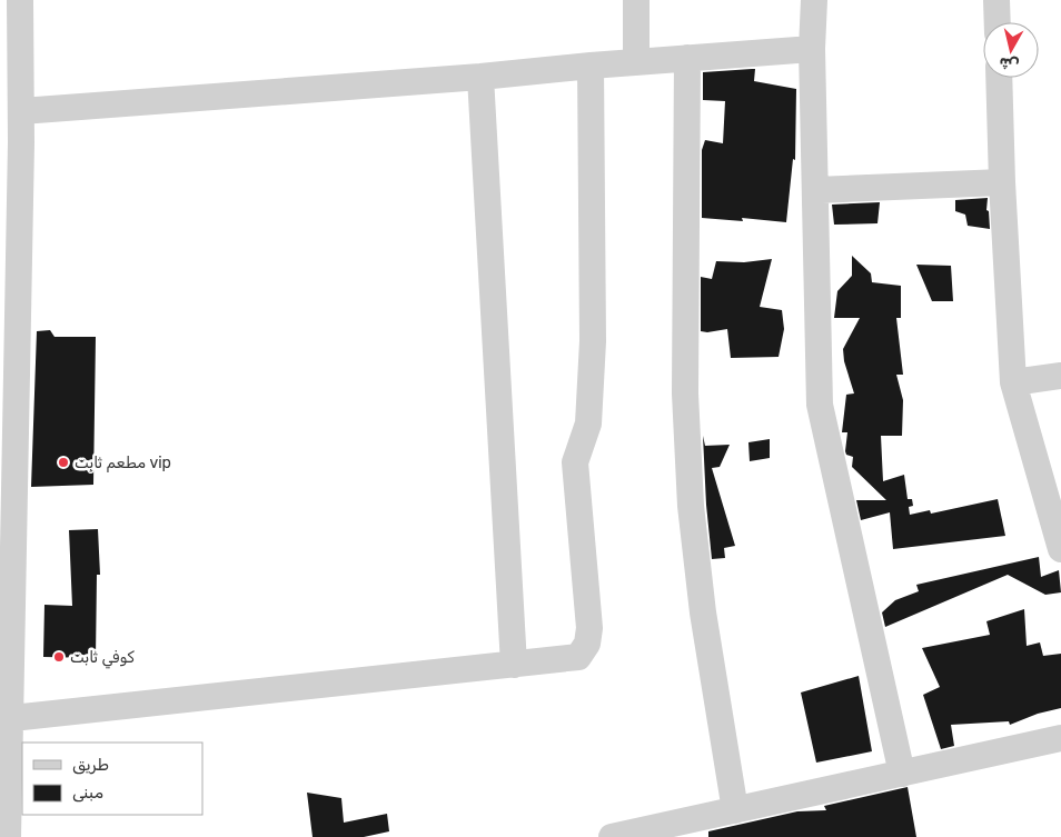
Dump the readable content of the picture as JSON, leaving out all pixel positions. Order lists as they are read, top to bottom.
{
  "places": ["مطعم ثابت vip", "كوفي ثابت"],
  "legend": ["طريق", "مبنى"],
  "north": "bottom"
}
